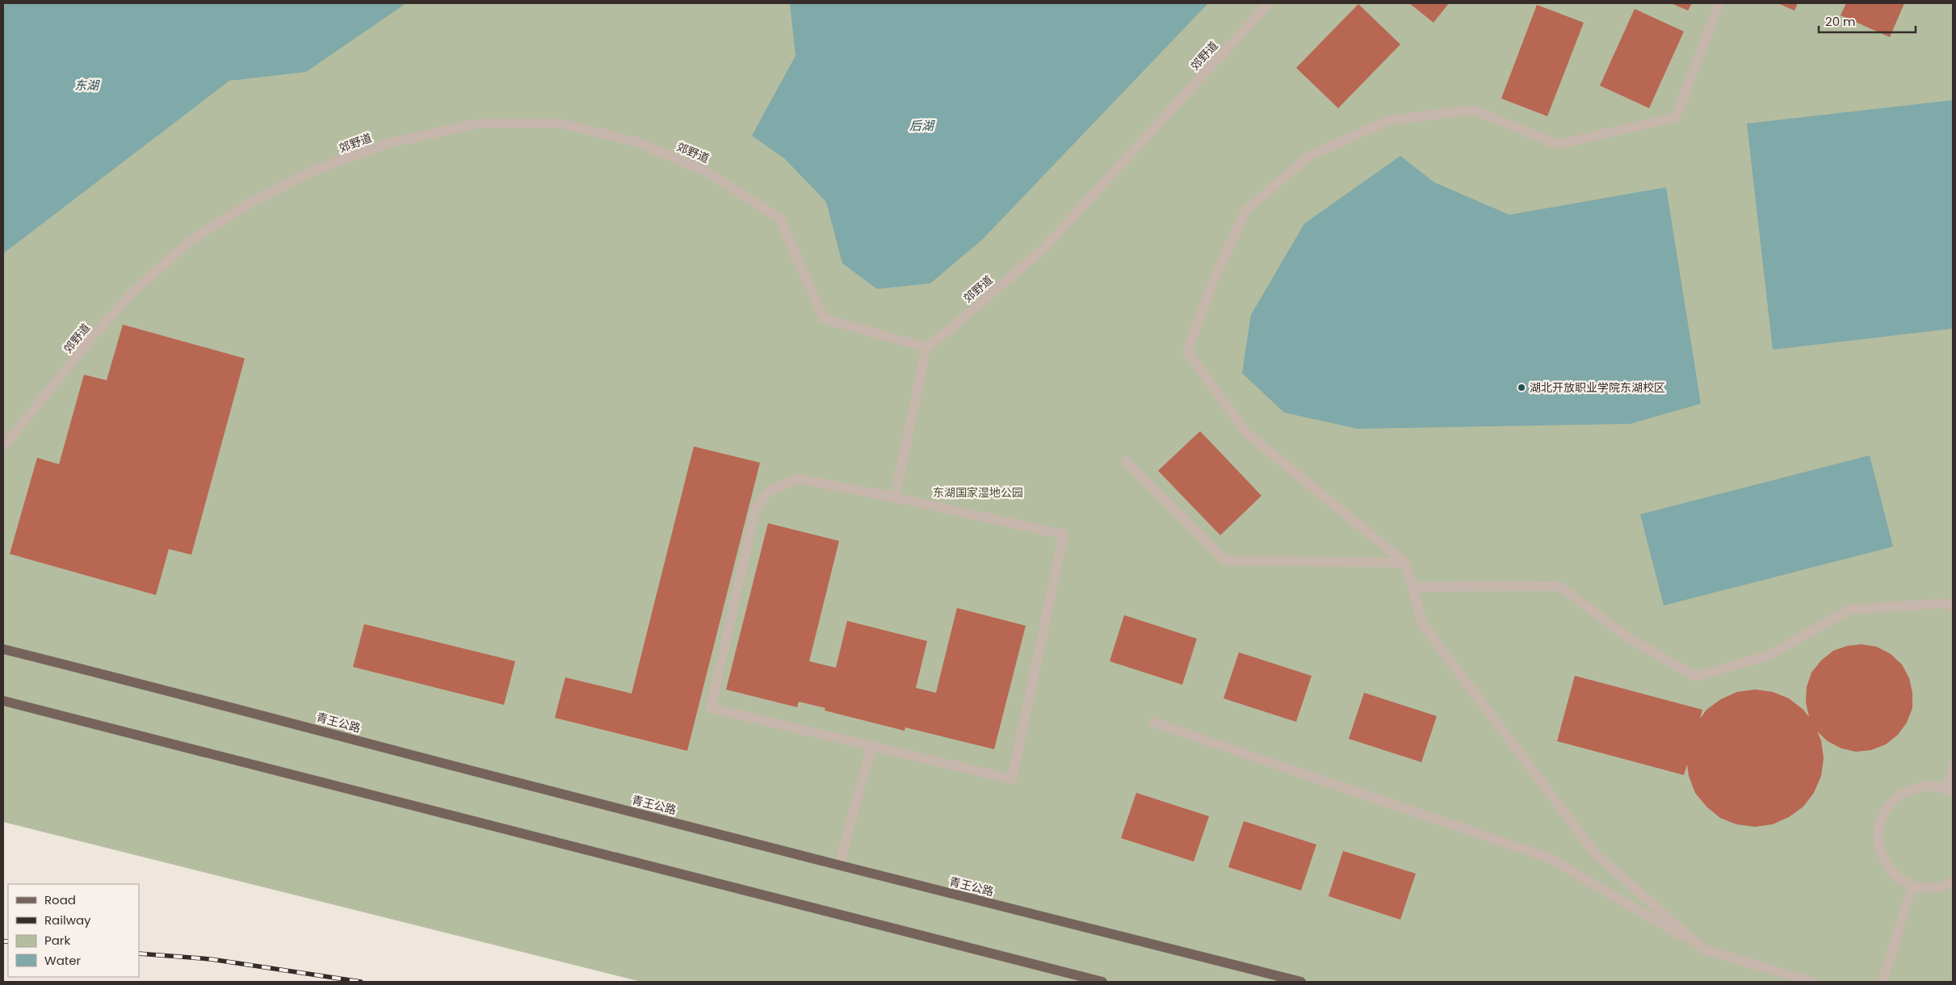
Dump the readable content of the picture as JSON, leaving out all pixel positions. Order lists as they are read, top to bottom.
{
  "streets": {
    "main road": ["青王公路"],
    "lane": ["郊野道"]
  },
  "water": ["东湖", "后湖"],
  "parks": ["东湖国家湿地公园"],
  "places": ["湖北开放职业学院东湖校区"],
  "legend": [
    "Road",
    "Railway",
    "Park",
    "Water"
  ],
  "scale_bar": "20 m"
}
